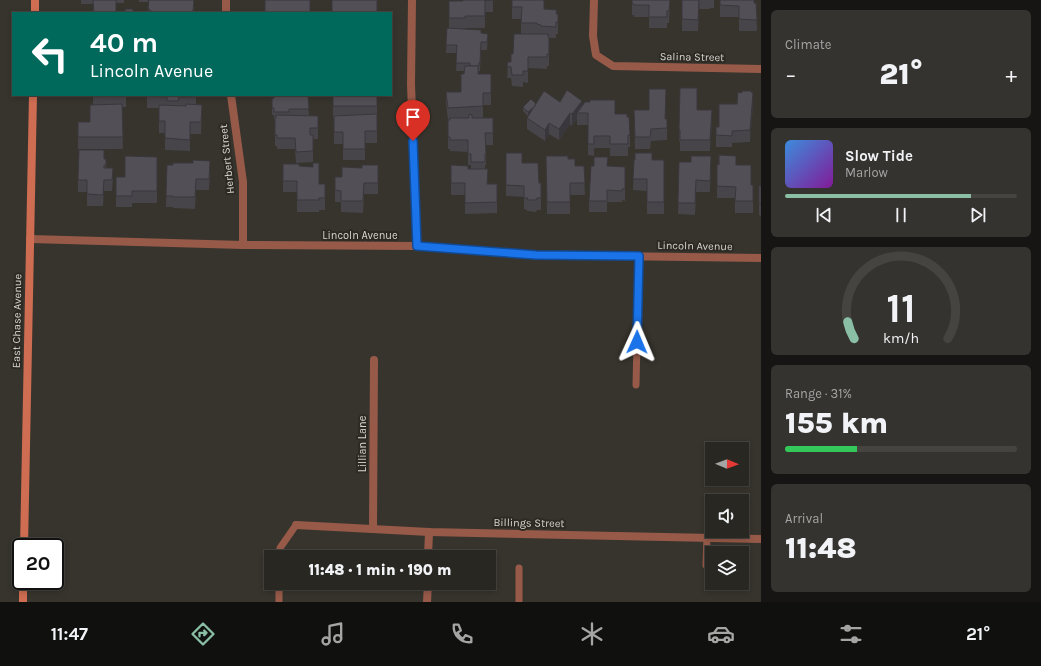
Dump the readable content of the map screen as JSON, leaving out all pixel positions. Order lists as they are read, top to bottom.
{
  "streets": {
    "main road": ["East Chase Avenue"],
    "street": [
      "Salina Street",
      "Herbert Street",
      "Lincoln Avenue",
      "Lillian Lane",
      "Billings Street"
    ]
  },
  "crossings": [
    ["Herbert Street", "Lincoln Avenue"],
    ["Lincoln Avenue", "East Chase Avenue"],
    ["Lillian Lane", "Billings Street"]
  ],
  "north": "right",
  "page": {
    "tile": [
      "Climate",
      ["Range · 31%", "155 km"],
      ["Arrival", "11:48"]
    ],
    "turn": ["40 m", "Lincoln Avenue"],
    "heat": ["−", "21°", "+"],
    "song": ["Slow Tide", "Marlow"],
    "limit": "20",
    "trip": "11:48 · 1 min · 190 m",
    "tabs": ["11:47", "21°"],
    "gauge": ["11", "km/h"]
  }
}
